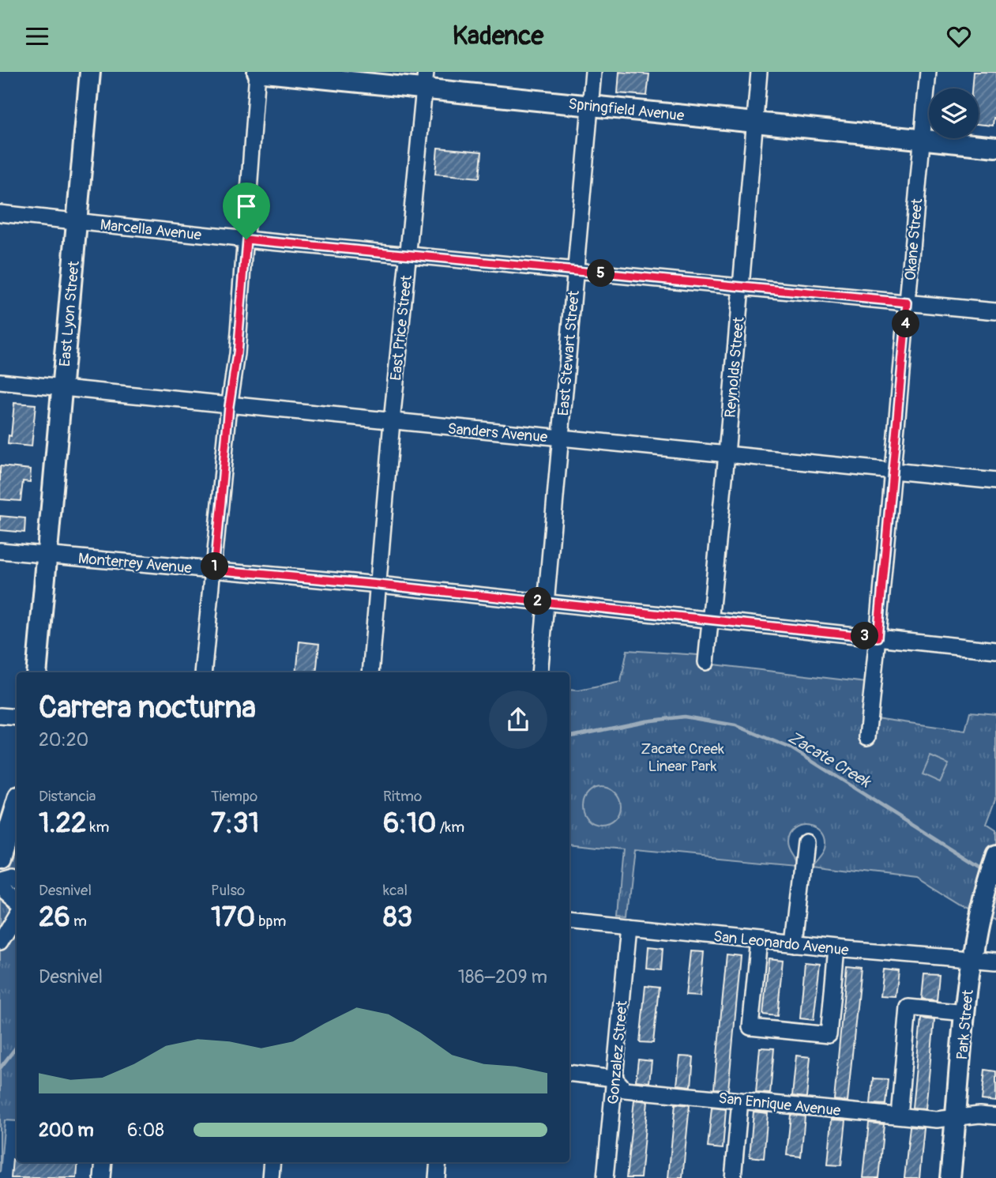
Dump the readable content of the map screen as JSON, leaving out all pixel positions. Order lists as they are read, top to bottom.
{
  "streets": {
    "main road": ["Springfield Avenue", "East Lyon Street", "Park Street"],
    "street": [
      "Marcella Avenue",
      "Okane Street",
      "East Price Street",
      "East Stewart Street",
      "Reynolds Street",
      "Sanders Avenue",
      "Monterrey Avenue",
      "San Leonardo Avenue",
      "Gonzalez Street",
      "San Enrique Avenue"
    ]
  },
  "crossings": [
    ["Springfield Avenue", "Okane Street"],
    ["Springfield Avenue", "East Price Street"],
    ["Springfield Avenue", "East Stewart Street"],
    ["Springfield Avenue", "Reynolds Street"],
    ["Marcella Avenue", "Okane Street"],
    ["Marcella Avenue", "East Lyon Street"],
    ["Marcella Avenue", "East Price Street"],
    ["Marcella Avenue", "East Stewart Street"],
    ["Marcella Avenue", "Reynolds Street"],
    ["Okane Street", "Sanders Avenue"],
    ["Okane Street", "Monterrey Avenue"],
    ["East Lyon Street", "Sanders Avenue"],
    ["East Lyon Street", "Monterrey Avenue"],
    ["East Price Street", "Sanders Avenue"],
    ["East Price Street", "Monterrey Avenue"],
    ["East Stewart Street", "Sanders Avenue"],
    ["East Stewart Street", "Monterrey Avenue"],
    ["Reynolds Street", "Sanders Avenue"],
    ["Reynolds Street", "Monterrey Avenue"],
    ["San Leonardo Avenue", "Park Street"],
    ["San Leonardo Avenue", "Gonzalez Street"],
    ["Park Street", "San Enrique Avenue"],
    ["Gonzalez Street", "San Enrique Avenue"]
  ],
  "water": ["Zacate Creek"],
  "parks": ["Zacate Creek Linear Park"],
  "page": {
    "header": "Kadence",
    "pins": [
      "5",
      "4",
      "1",
      "2",
      "3"
    ],
    "heading": ["Carrera nocturna", "20:20"],
    "stats": [
      ["Distancia", "1.22 km"],
      ["Tiempo", "7:31"],
      ["Ritmo", "6:10 /km"],
      ["Desnivel", "26 m"],
      ["Pulso", "170 bpm"],
      ["kcal", "83"]
    ],
    "chart": ["Desnivel", "186–209 m"],
    "list": [
      {
        "name": "200 m",
        "note": "6:08"
      }
    ]
  }
}
